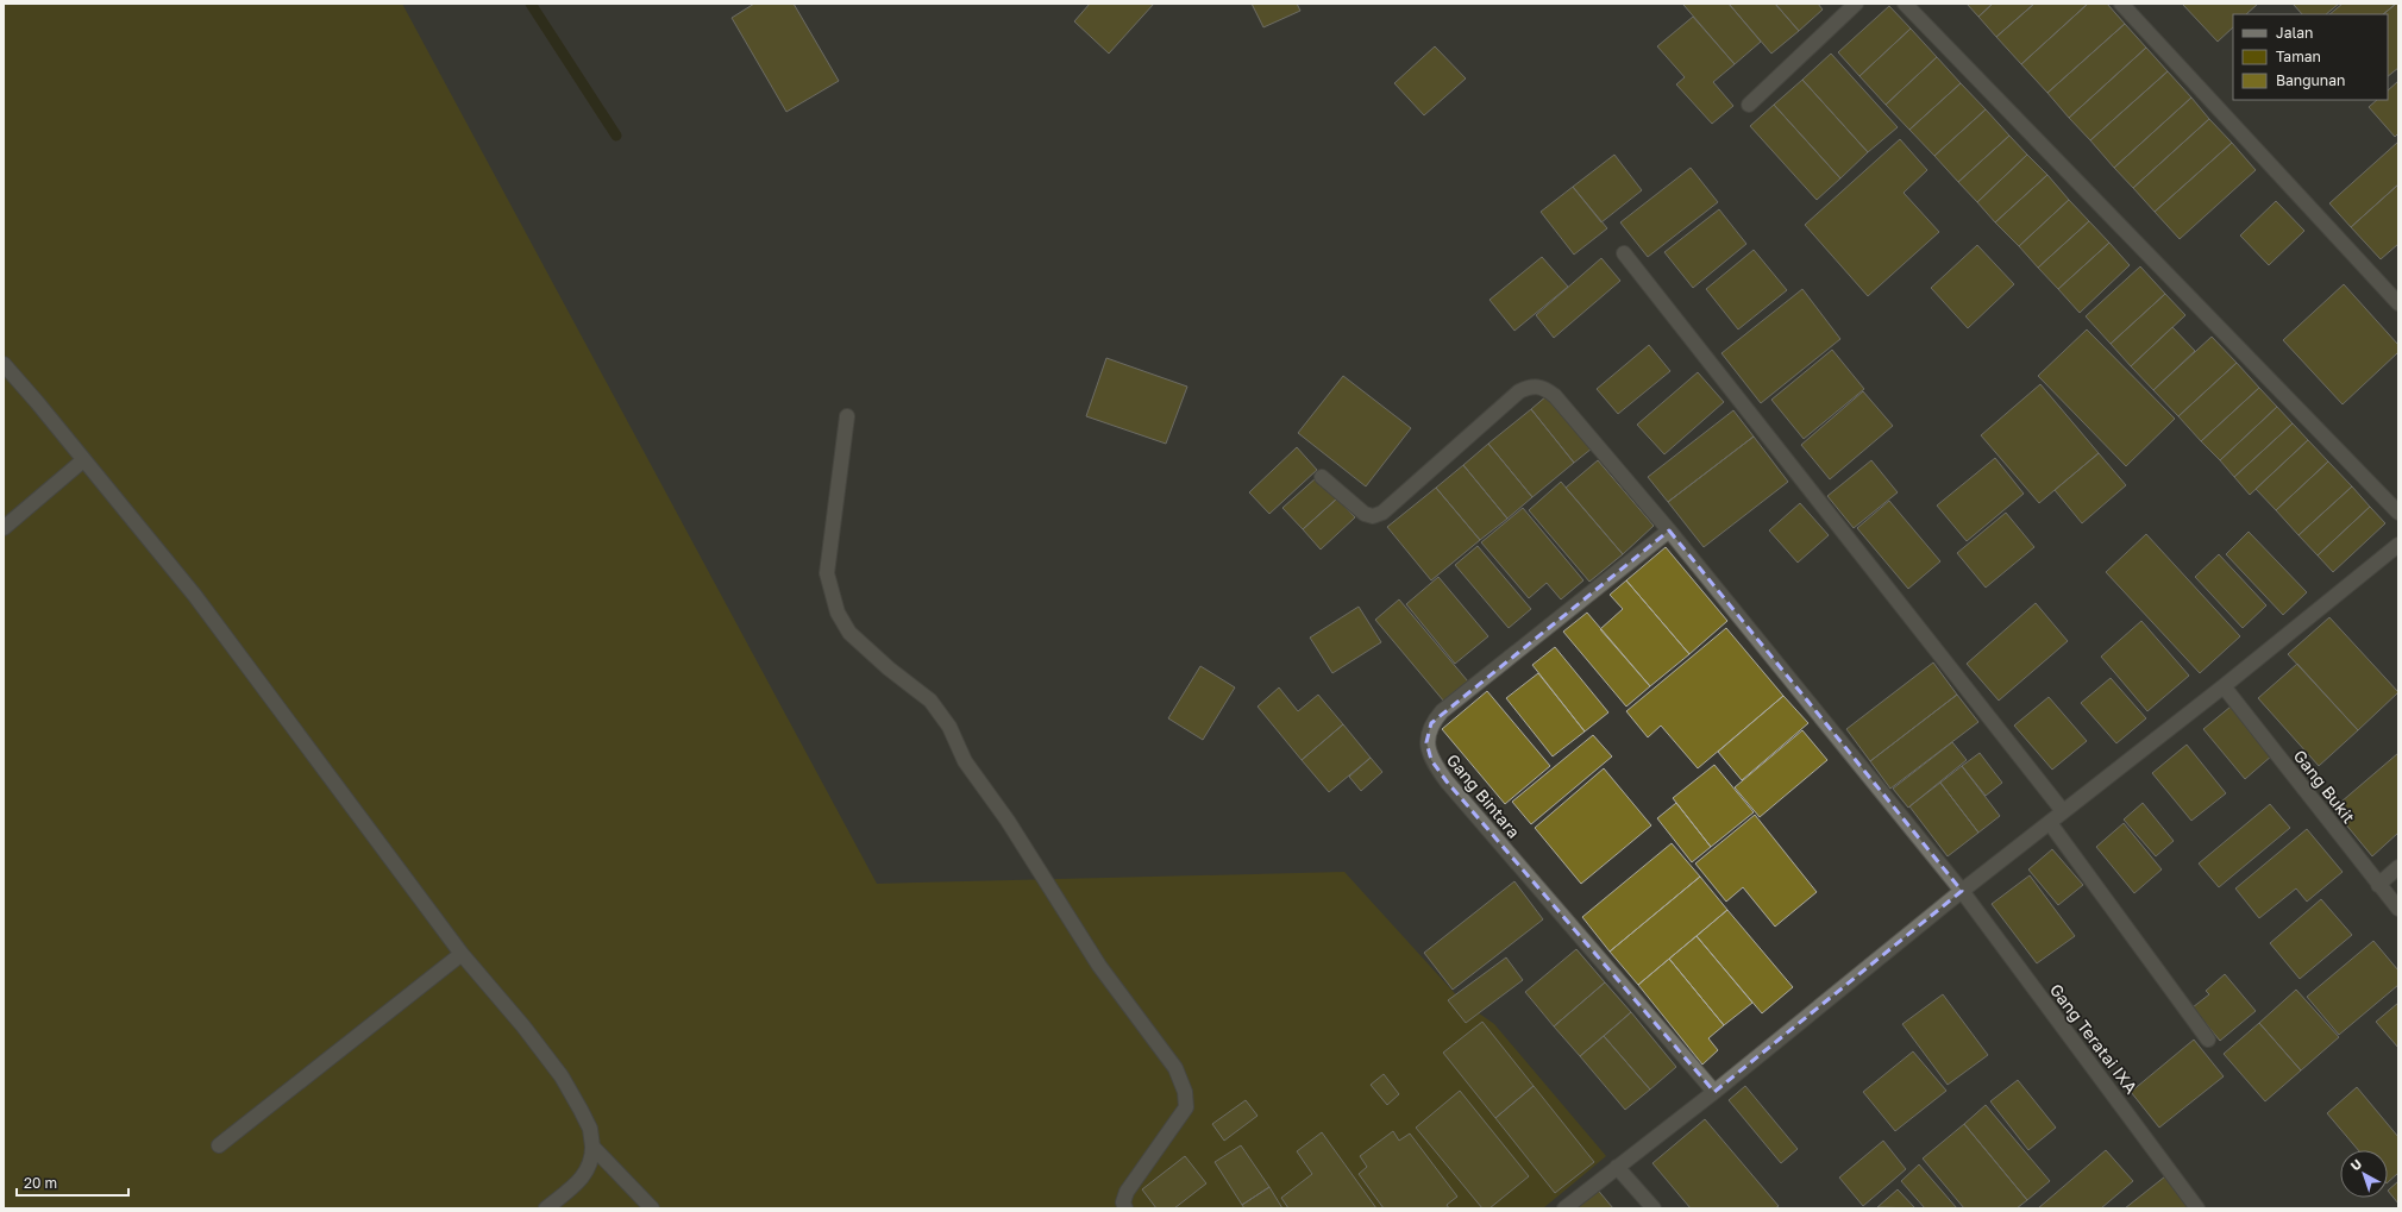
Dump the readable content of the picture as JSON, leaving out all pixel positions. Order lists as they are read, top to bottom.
{
  "streets": {
    "street": ["Gang Bukit", "Gang Bintara", "Gang Teratai IXA"]
  },
  "crossings": [
    ["Gang Bintara", "Gang Teratai IXA"]
  ],
  "legend": ["Jalan", "Taman", "Bangunan"],
  "scale_bar": "20 m",
  "north": "top left"
}
